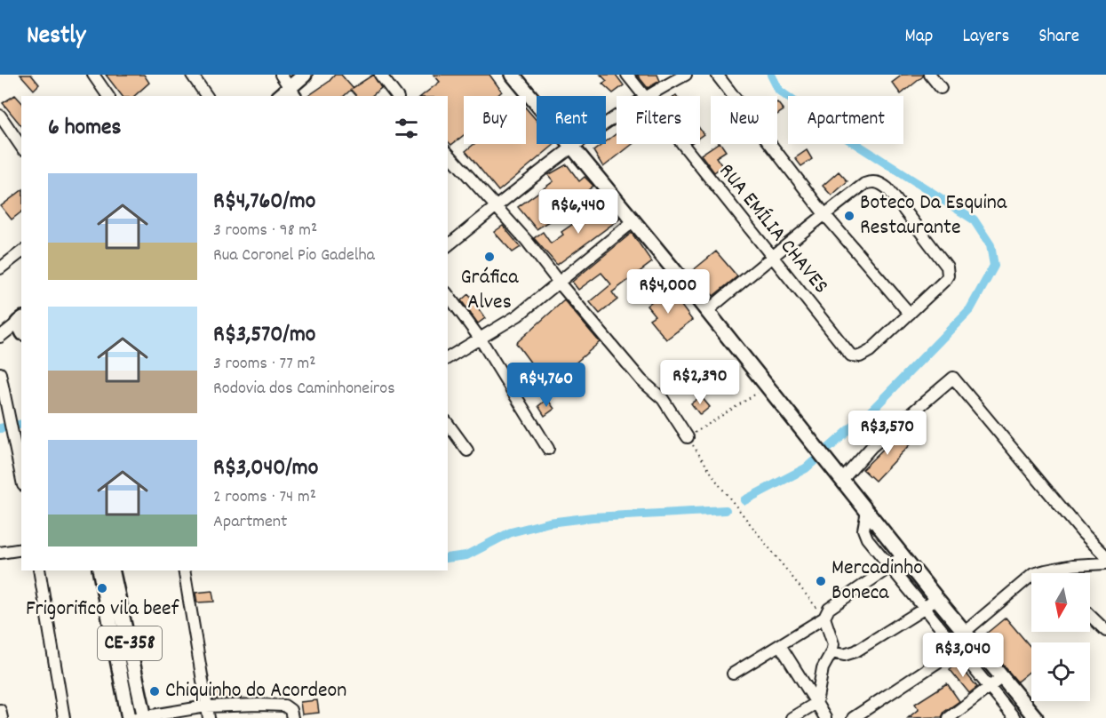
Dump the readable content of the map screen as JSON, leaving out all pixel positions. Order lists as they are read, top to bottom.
{
  "streets": {
    "main road": ["CE-358"],
    "street": ["RUA EMÍLIA CHAVES"]
  },
  "places": [
    "Boteco Da Esquina Restaurante",
    "Gráfica Alves",
    "Mercadinho Boneca",
    "Frigorifico vila beef",
    "Chiquinho do Acordeon"
  ],
  "north": "bottom",
  "page": {
    "header": "Nestly",
    "nav": ["Map", "Layers", "Share"],
    "chip": [
      "Buy",
      "Rent",
      "Filters",
      "New",
      "Apartment"
    ],
    "heading": "6 homes",
    "list": [
      {
        "name": "R$4,760/mo",
        "note": "3 rooms · 98 m² · Rua Coronel Pio Gadelha"
      },
      {
        "name": "R$3,570/mo",
        "note": "3 rooms · 77 m² · Rodovia dos Caminhoneiros"
      },
      {
        "name": "R$3,040/mo",
        "note": "2 rooms · 74 m² · Apartment"
      }
    ],
    "price": [
      "R$6,440",
      "R$4,000",
      "R$2,390",
      "R$4,760",
      "R$3,570",
      "R$3,040"
    ]
  }
}
